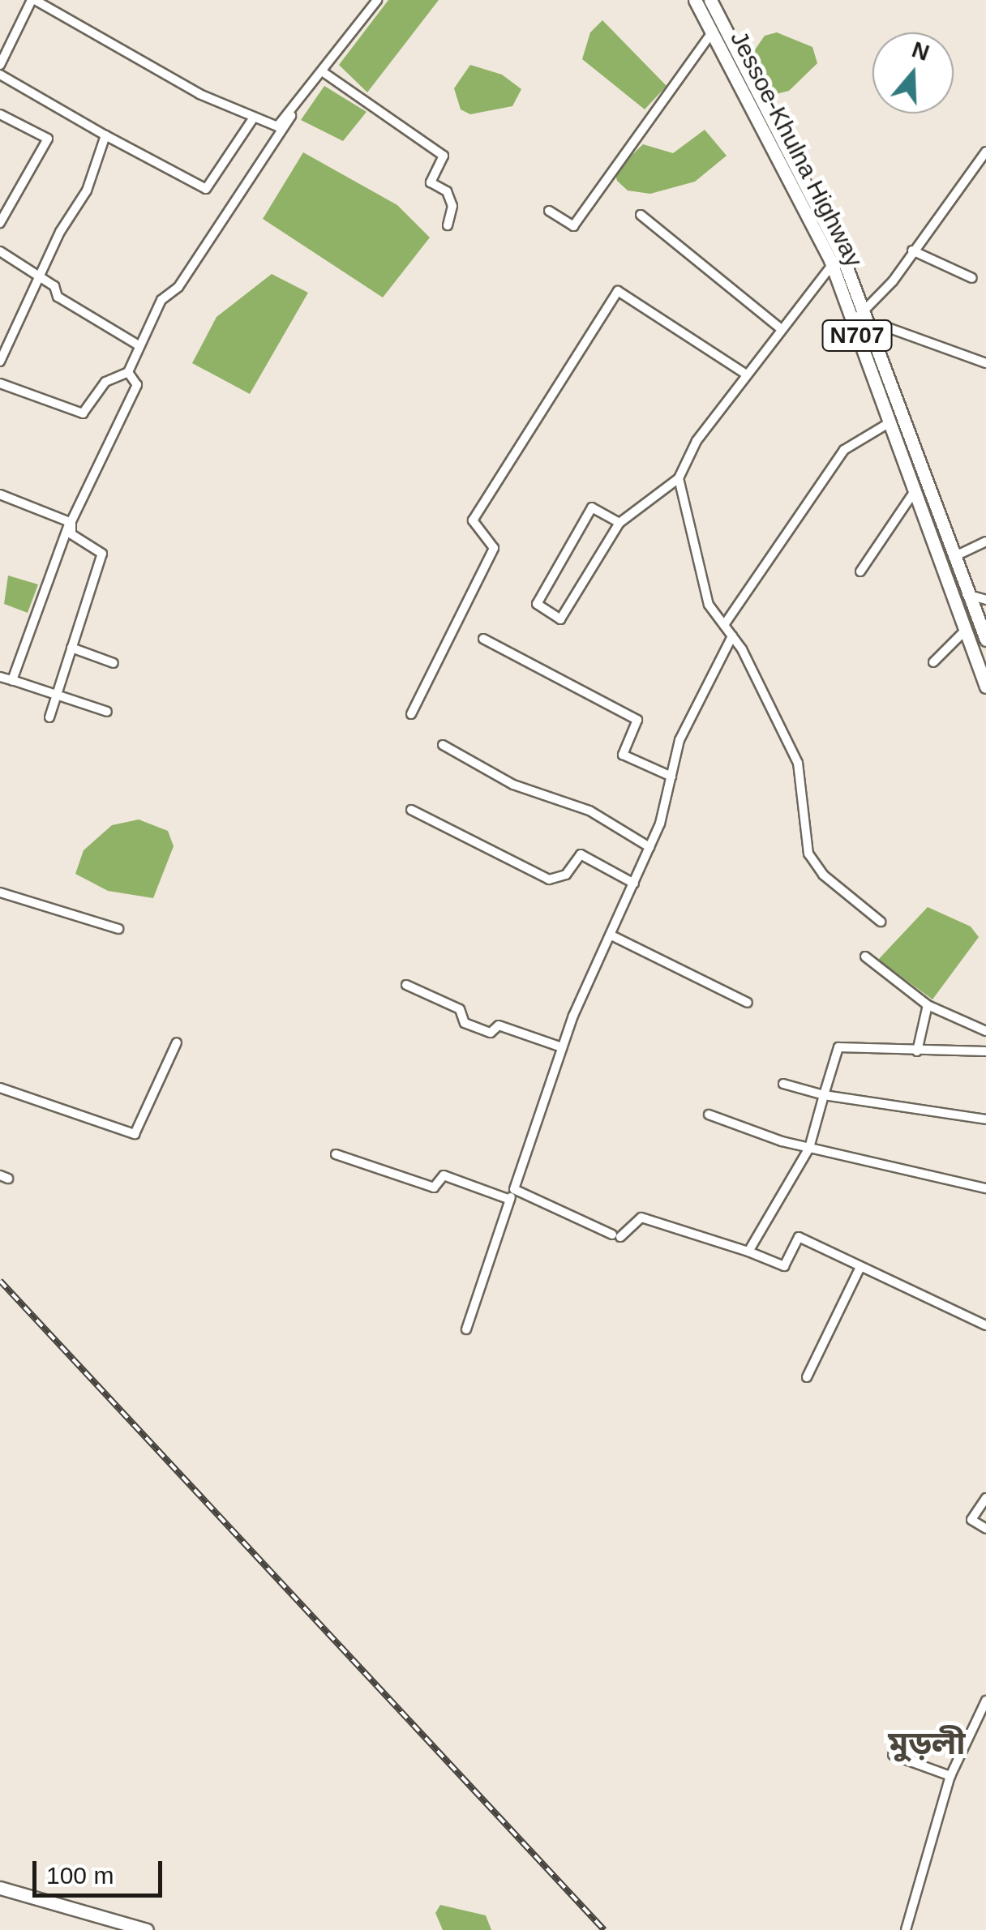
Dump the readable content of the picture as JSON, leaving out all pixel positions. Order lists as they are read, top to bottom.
{
  "streets": {
    "highway": ["Jessoe-Khulna Highway", "N707"]
  },
  "districts": ["মুড়লী"],
  "scale_bar": "100 m",
  "north": "top"
}
